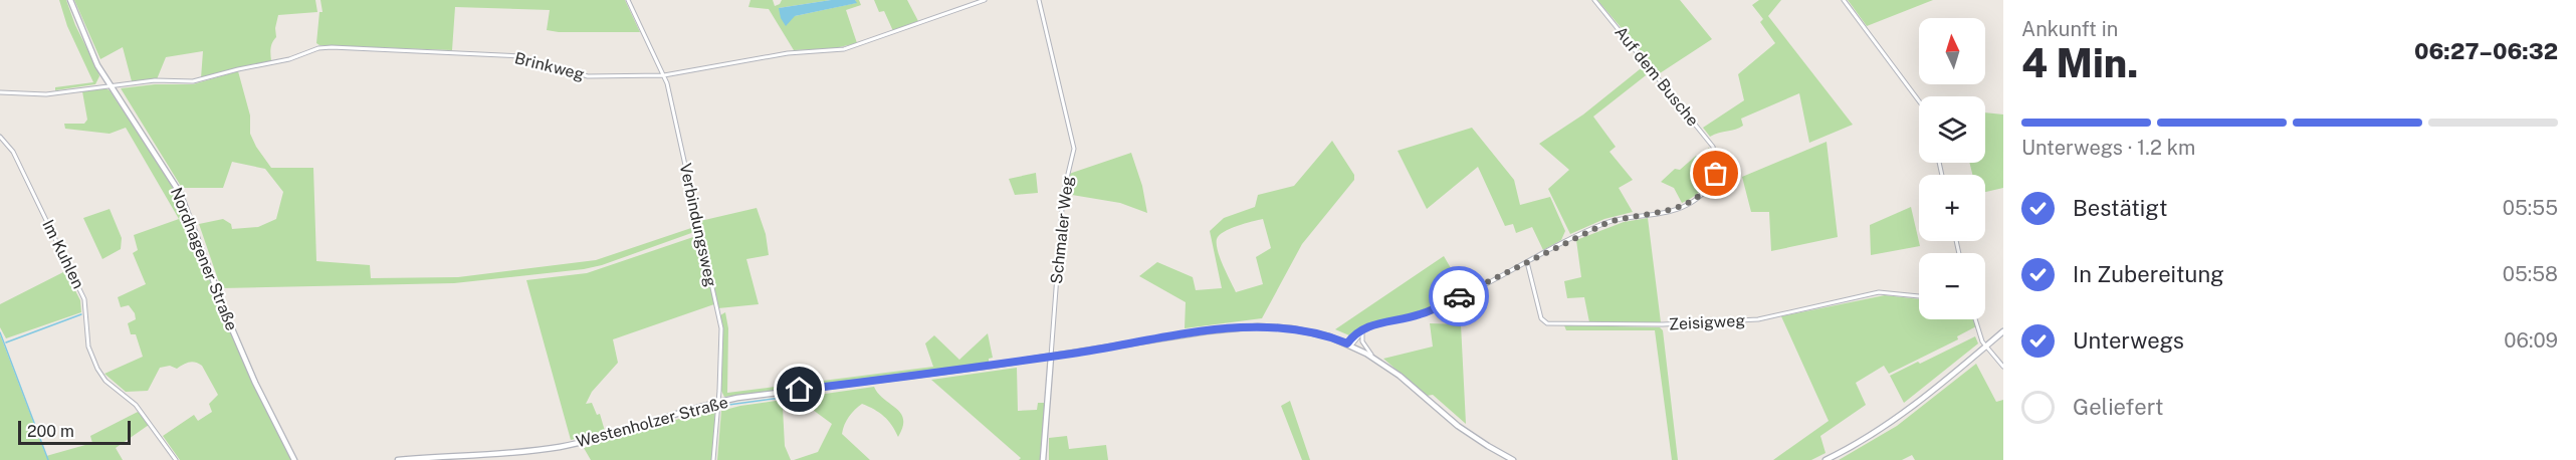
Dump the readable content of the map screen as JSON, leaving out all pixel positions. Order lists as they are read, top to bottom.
{
  "streets": {
    "main road": ["Nordhagener Straße", "Westenholzer Straße"],
    "street": [
      "Brinkweg",
      "Auf dem Busche",
      "Verbindungsweg",
      "Schmaler Weg",
      "Im Kuhlen",
      "Zeisigweg"
    ]
  },
  "crossings": [
    ["Brinkweg", "Verbindungsweg"],
    ["Brinkweg", "Nordhagener Straße"],
    ["Auf dem Busche", "Zeisigweg"],
    ["Verbindungsweg", "Westenholzer Straße"],
    ["Schmaler Weg", "Westenholzer Straße"]
  ],
  "scale_bar": "200 m",
  "north": "top",
  "page": {
    "heading": ["4 Min.", "Ankunft in", "06:27–06:32"],
    "map_buttons": ["+", "−"],
    "bar": "Unterwegs · 1.2 km",
    "list": [
      ["Bestätigt", "05:55"],
      ["In Zubereitung", "05:58"],
      ["Unterwegs", "06:09"],
      "Geliefert"
    ],
    "scale": "200 m"
  }
}
